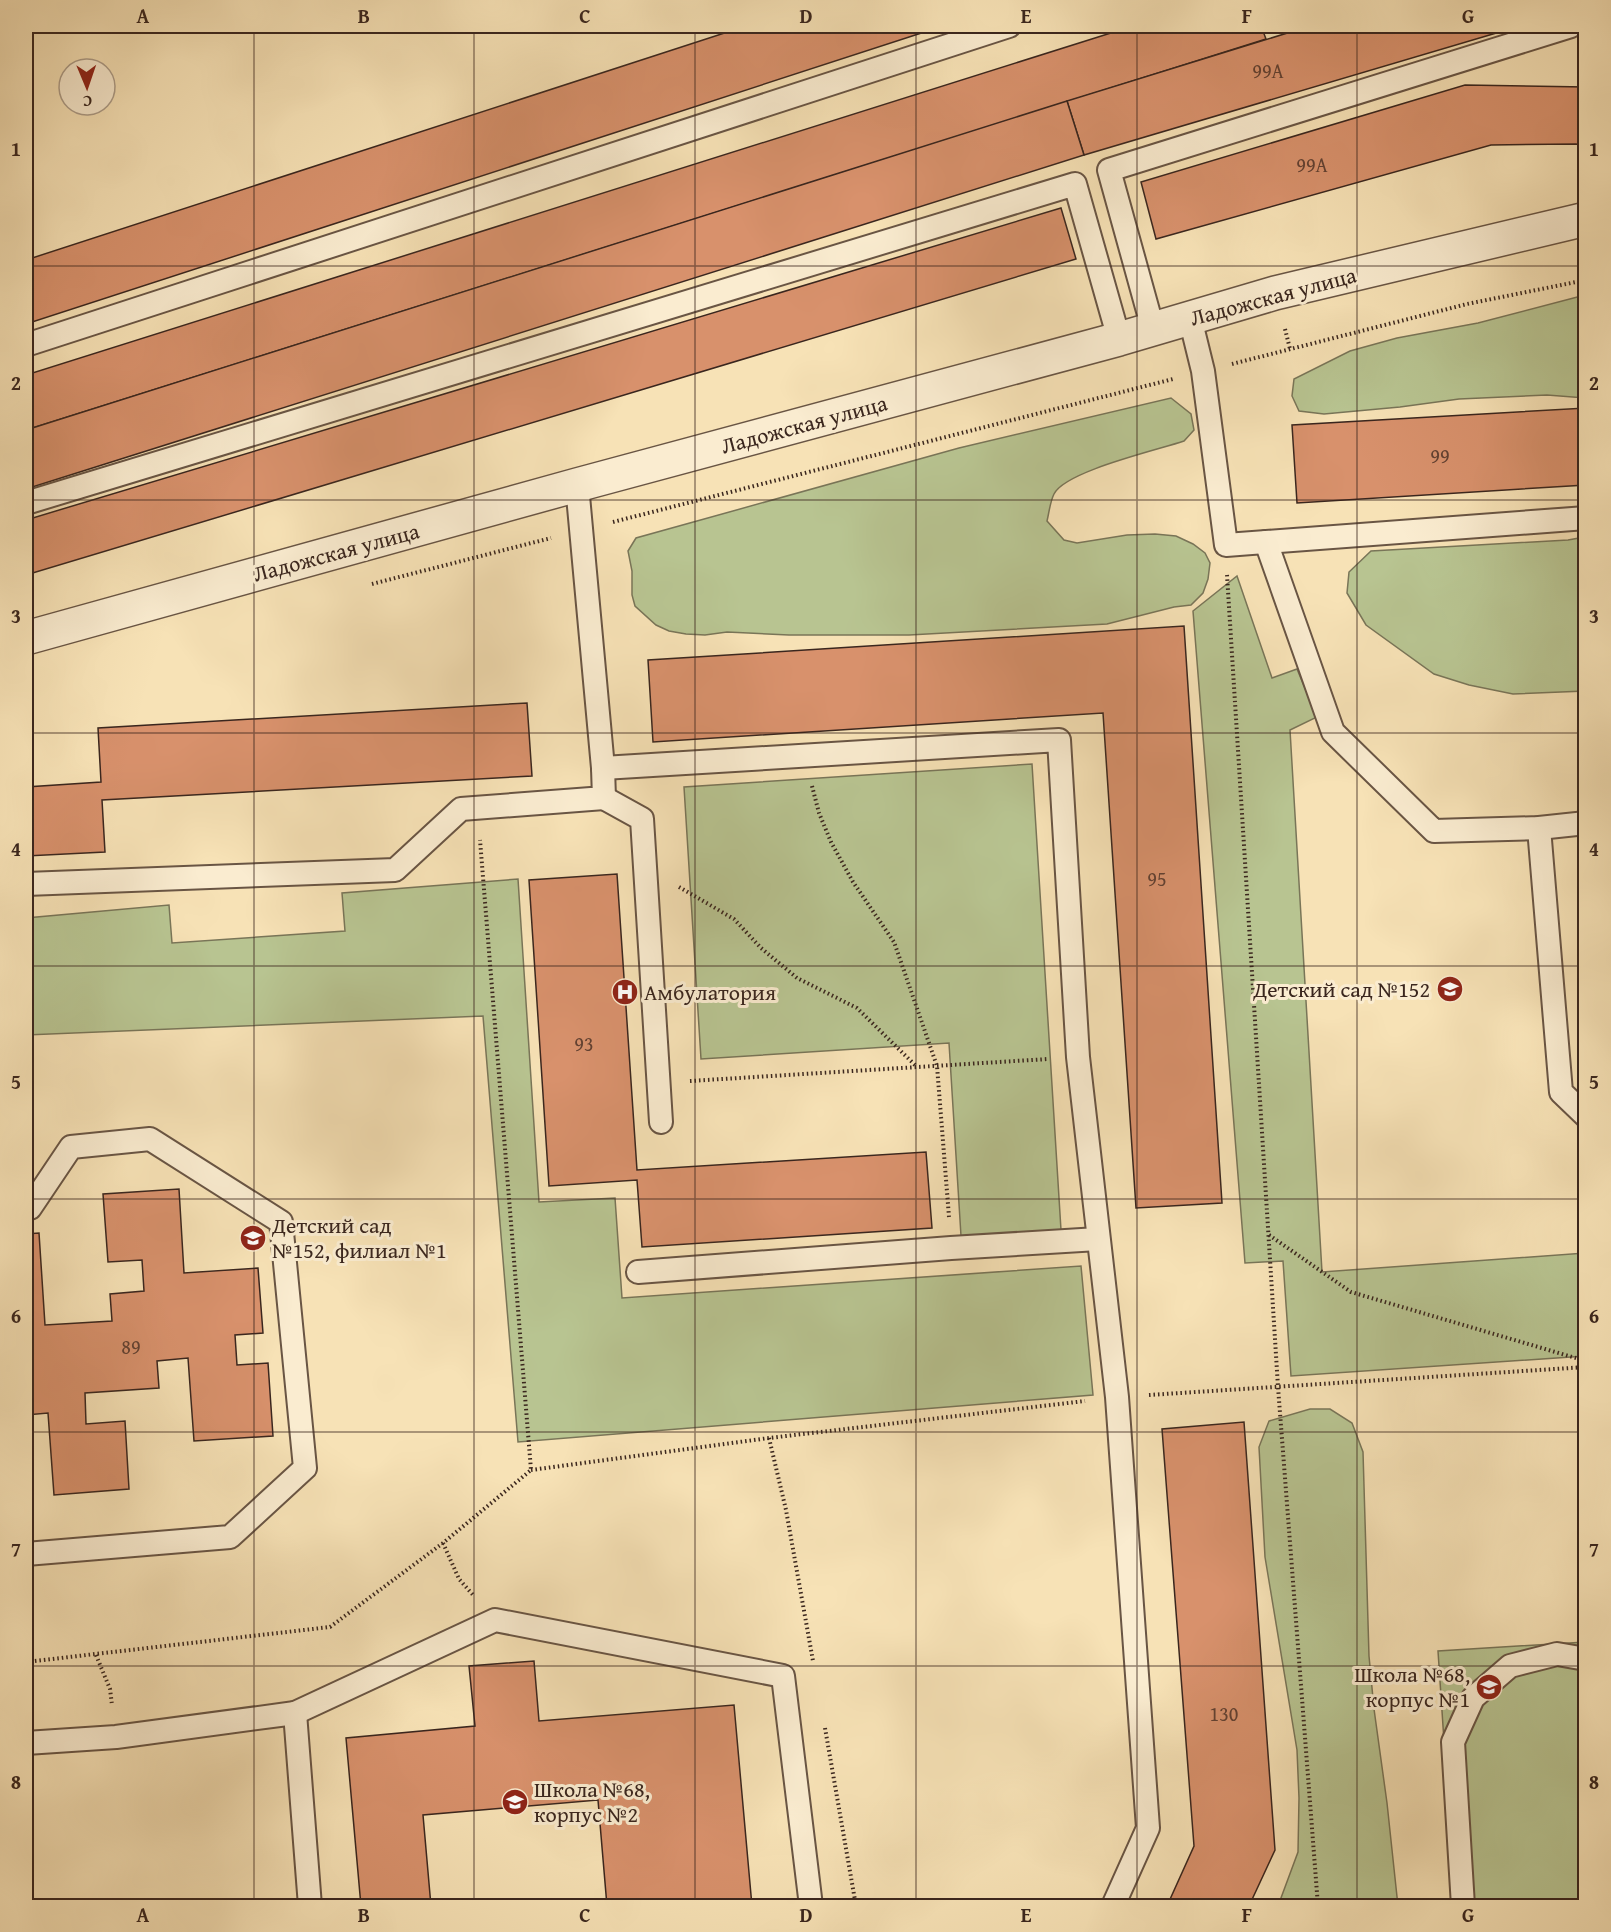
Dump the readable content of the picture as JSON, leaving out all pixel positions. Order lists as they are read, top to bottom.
{
  "streets": {
    "street": ["Ладожская улица"]
  },
  "places": {
    "school or university": [
      "Детский сад №152",
      "Детский сад №152, филиал №1",
      "Школа №68, корпус №1",
      "Школа №68, корпус №2"
    ],
    "hospital": ["Амбулатория"]
  },
  "house_numbers": [
    "99А",
    "99А",
    "99",
    "95",
    "93",
    "89",
    "130"
  ],
  "north": "bottom",
  "grid": {
    "columns": [
      "A",
      "B",
      "C",
      "D",
      "E",
      "F",
      "G"
    ],
    "rows": [
      "1",
      "2",
      "3",
      "4",
      "5",
      "6",
      "7",
      "8"
    ]
  }
}
